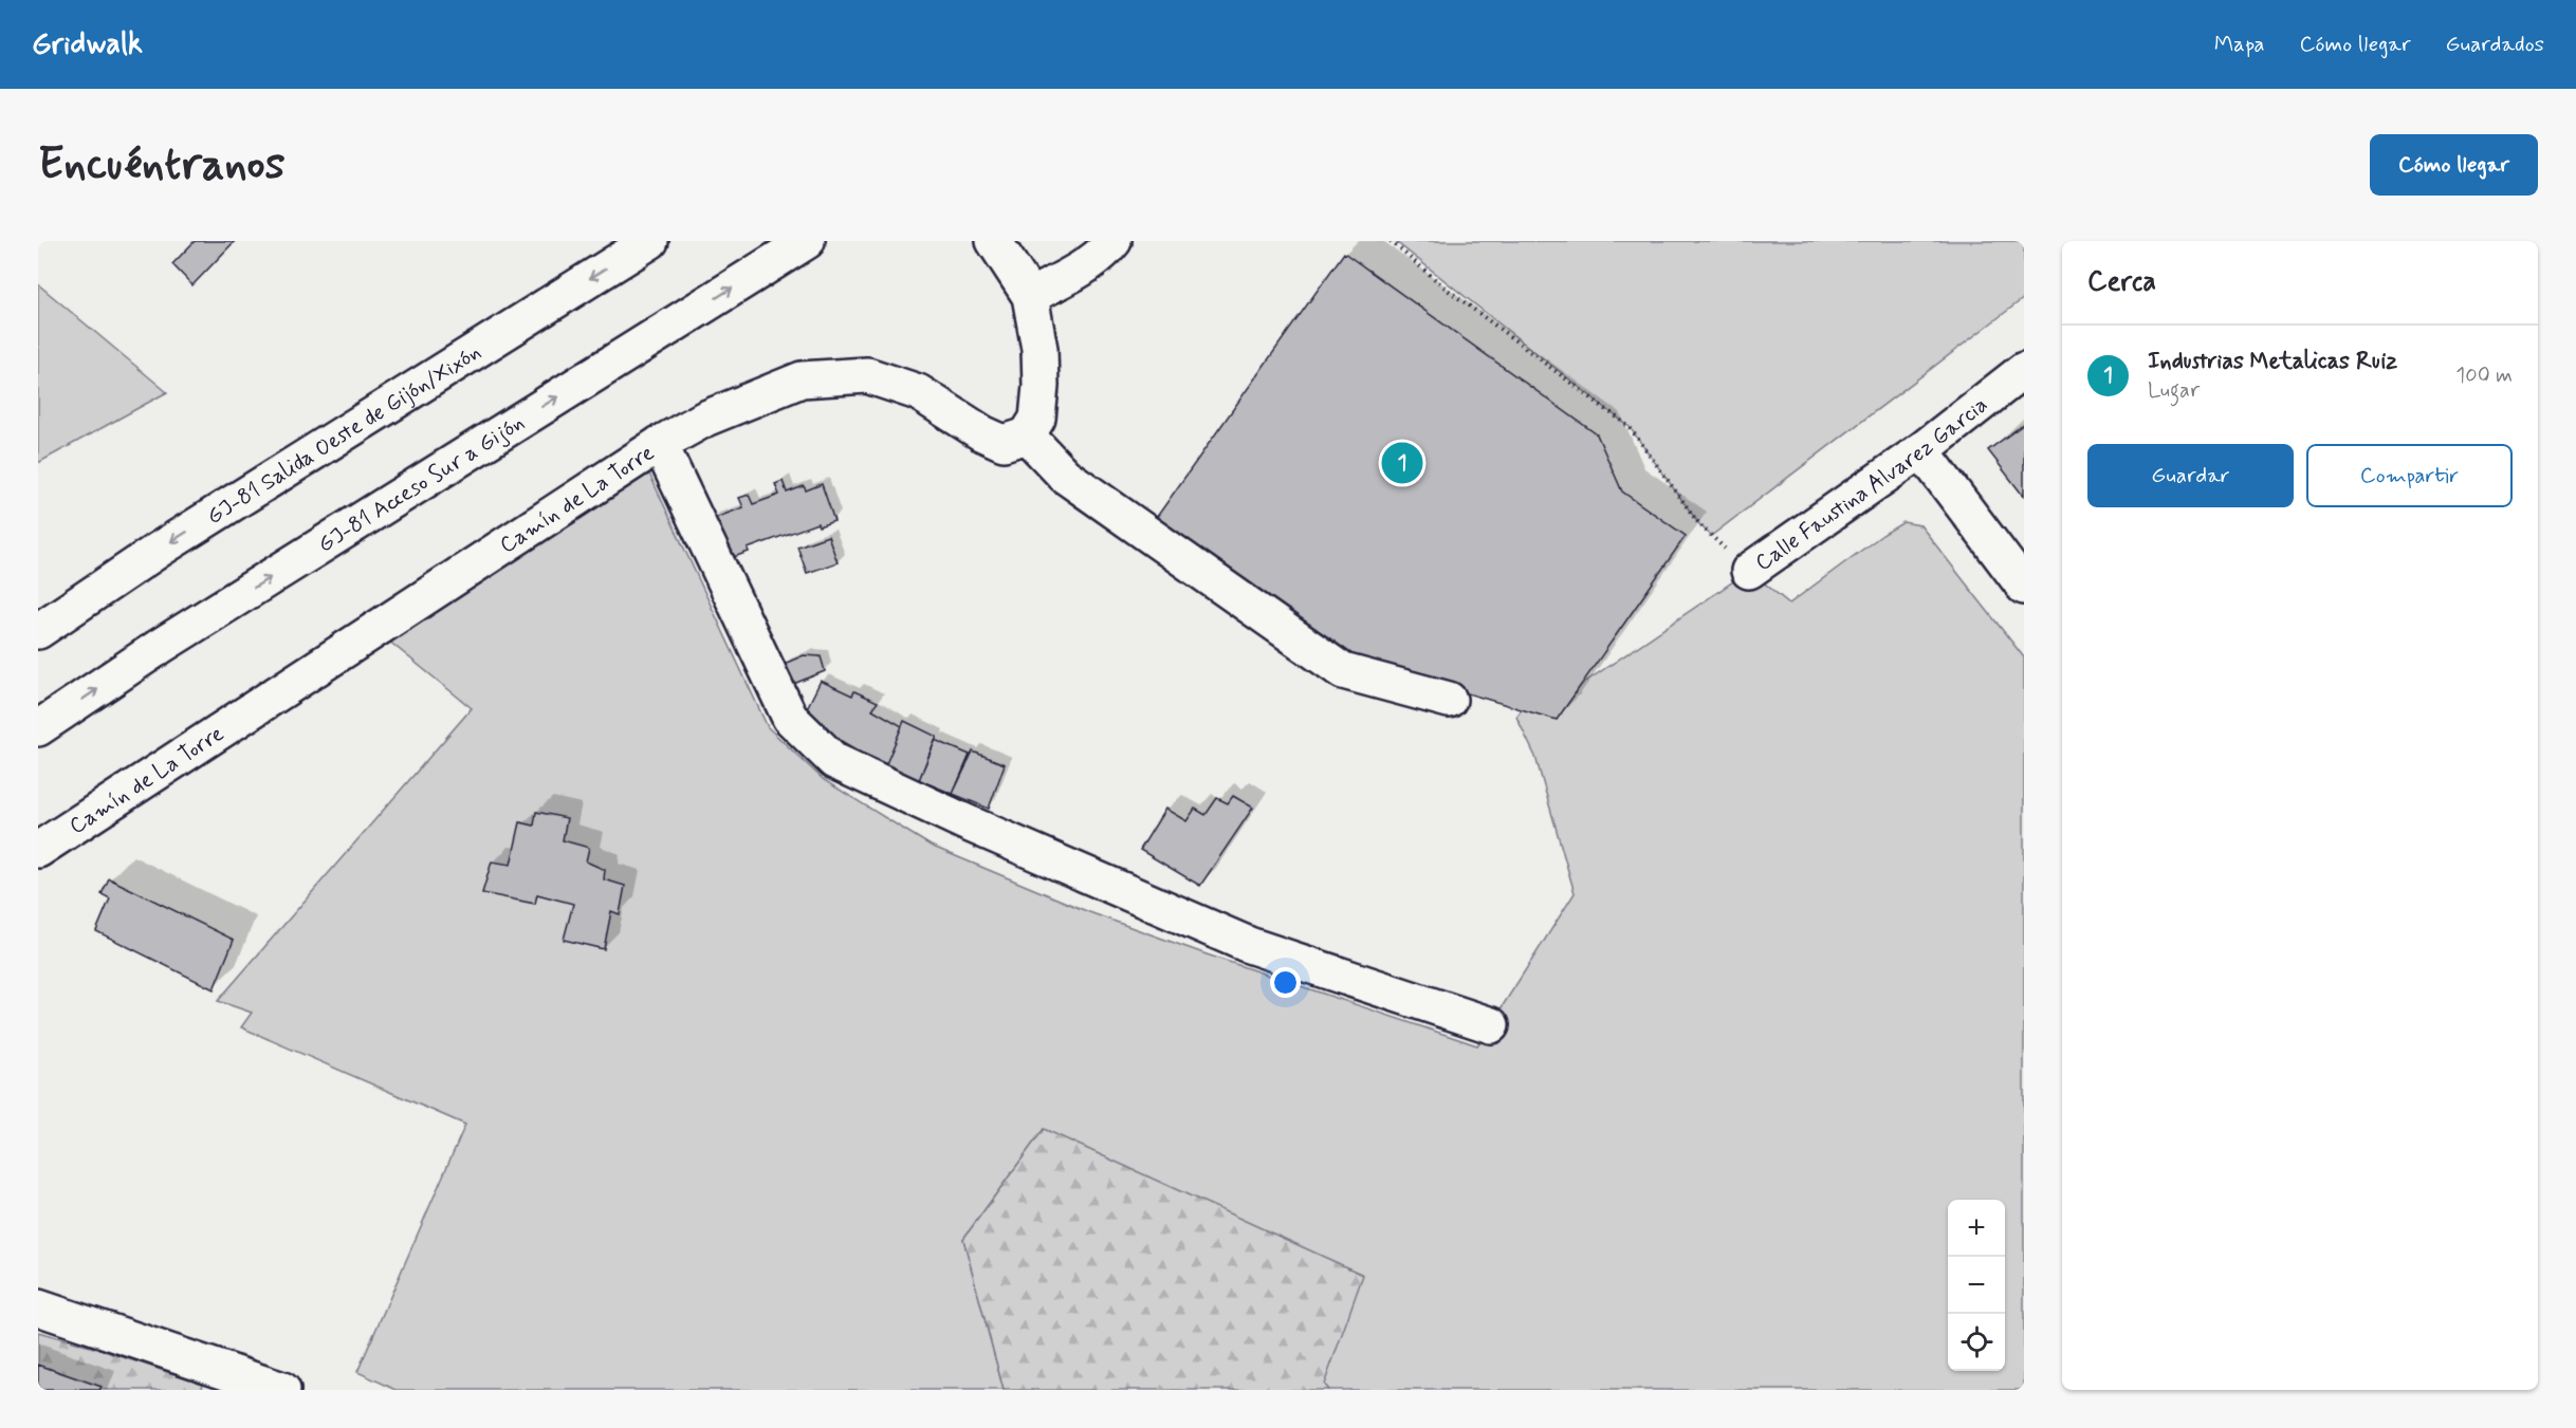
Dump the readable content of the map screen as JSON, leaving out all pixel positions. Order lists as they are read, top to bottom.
{
  "streets": {
    "main road": [
      "GJ-81 Salida Oeste de Gijón/Xixón",
      "Calle Faustina Alvarez Garcia",
      "GJ-81 Acceso Sur a Gijón",
      "Camín de La Torre"
    ]
  },
  "one_way": ["GJ-81 Salida Oeste de Gijón/Xixón", "GJ-81 Acceso Sur a Gijón"],
  "page": {
    "header": "Gridwalk",
    "nav": ["Mapa", "Cómo llegar", "Guardados"],
    "buttons": [
      "Cómo llegar",
      ["Guardar", "Compartir"]
    ],
    "title": "Encuéntranos",
    "heading": "Cerca",
    "list": [
      {
        "mark": "1",
        "name": "Industrias Metalicas Ruiz",
        "note": "Lugar",
        "value": "100 m"
      }
    ],
    "pins": "1",
    "map_buttons": ["+", "−"]
  }
}
